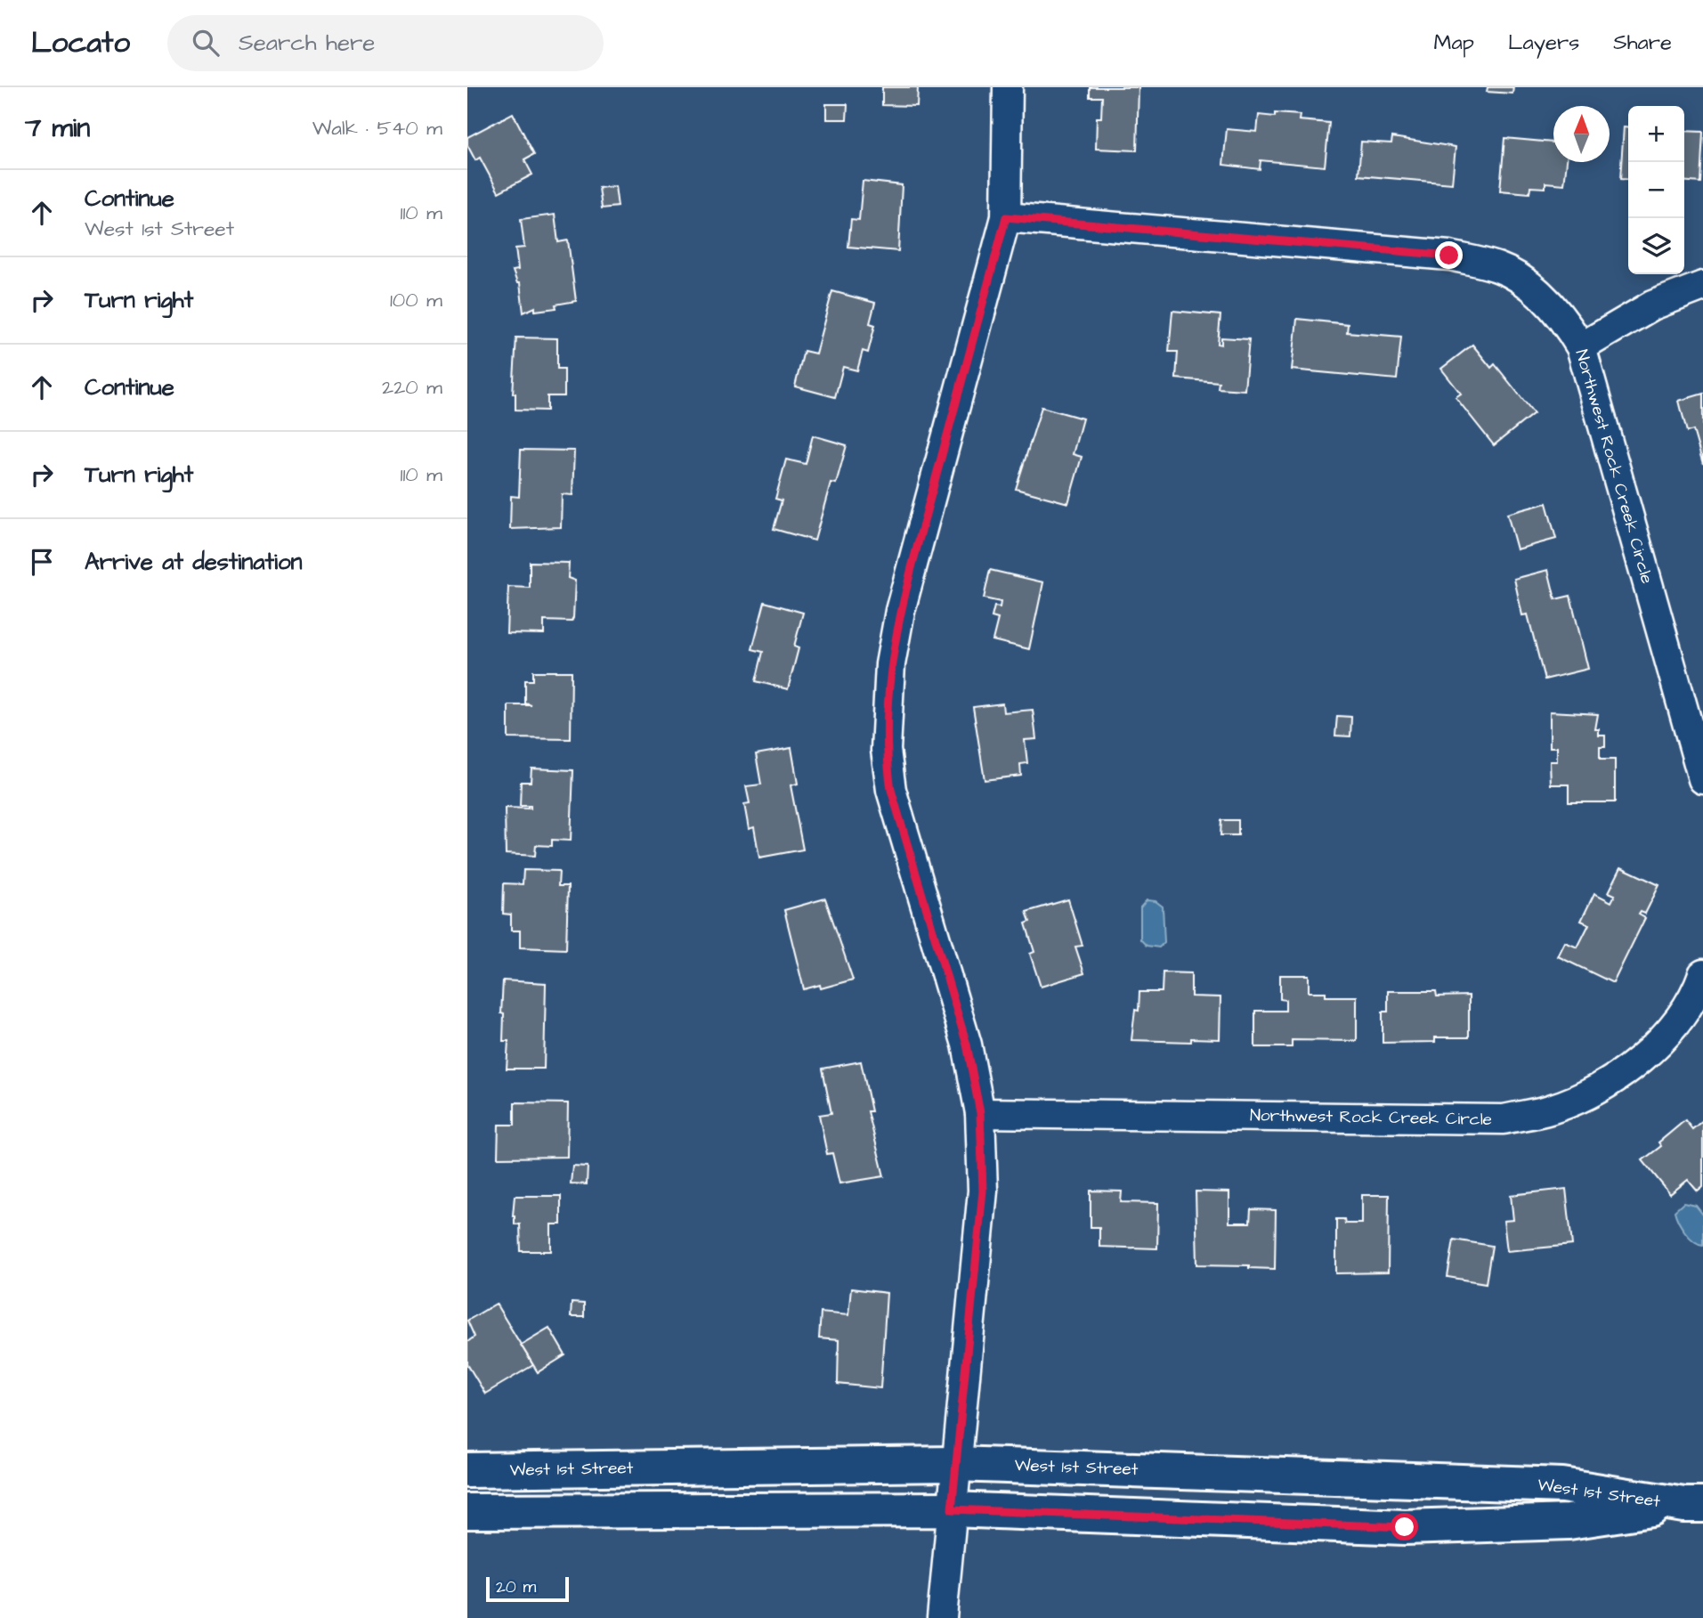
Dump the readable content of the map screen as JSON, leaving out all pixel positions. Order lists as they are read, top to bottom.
{
  "streets": {
    "main road": ["West 1st Street"],
    "street": ["Northwest Rock Creek Circle"]
  },
  "scale_bar": "20 m",
  "north": "top",
  "page": {
    "header": "Locato",
    "search": "Search here",
    "nav": ["Map", "Layers", "Share"],
    "heading": ["7 min", "Walk · 540 m"],
    "map_buttons": ["+", "−"],
    "list": [
      ["Continue", "West 1st Street", "110 m"],
      ["Turn right", "100 m"],
      ["Continue", "220 m"],
      ["Turn right", "110 m"],
      "Arrive at destination"
    ],
    "scale": "20 m"
  }
}
